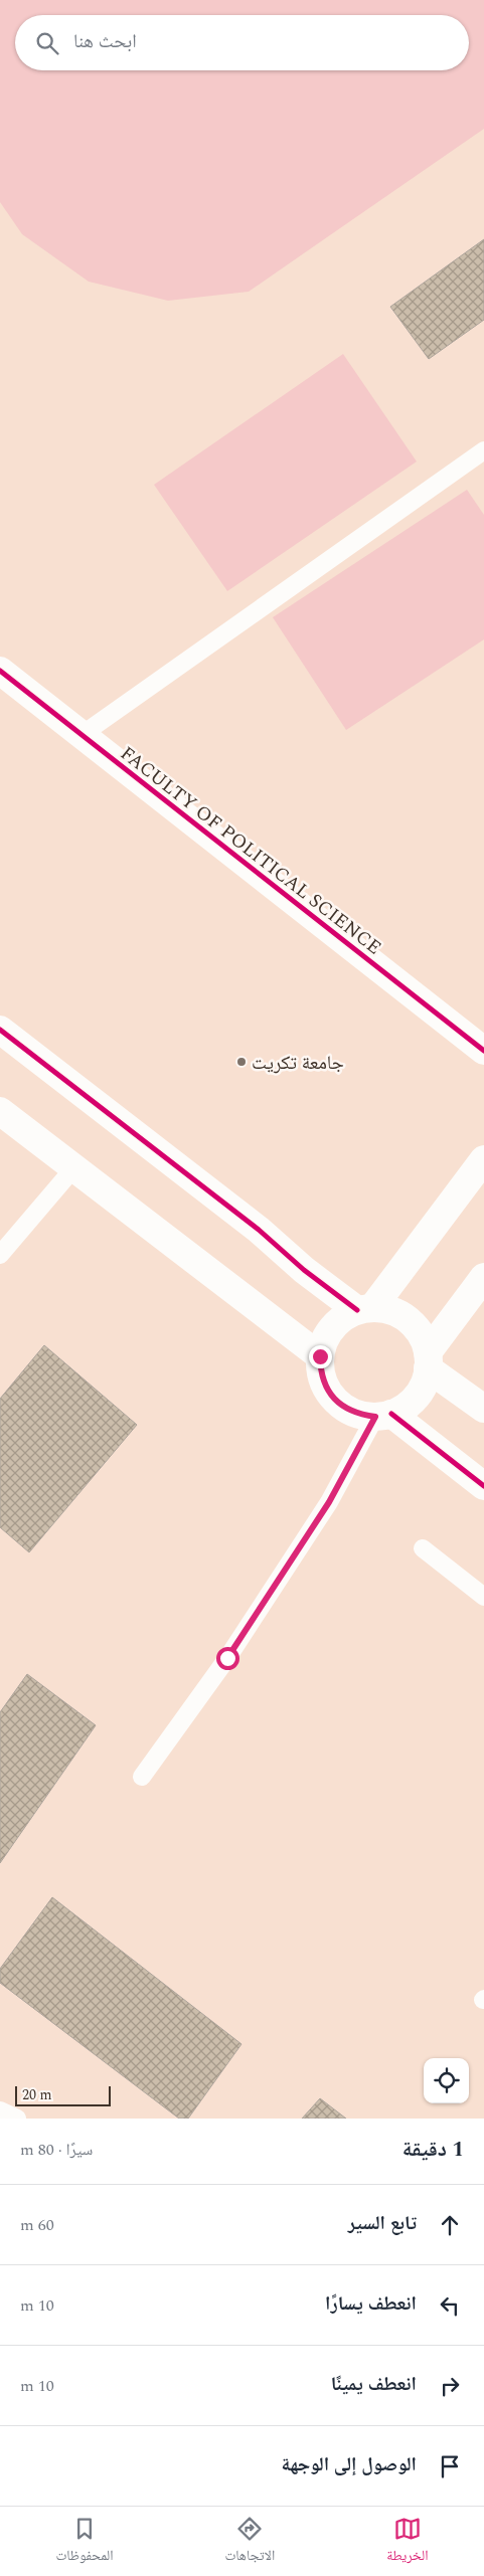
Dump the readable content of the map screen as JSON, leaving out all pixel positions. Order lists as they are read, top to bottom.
{
  "streets": {
    "street": ["FACULTY OF POLITICAL SCIENCE"]
  },
  "places": ["جامعة تكريت"],
  "scale_bar": "20 m",
  "page": {
    "search": "ابحث هنا",
    "scale": "20 m",
    "heading": ["1 دقيقة", "سيرًا · 80 m"],
    "list": [
      ["تابع السير", "60 m"],
      ["انعطف يسارًا", "10 m"],
      ["انعطف يمينًا", "10 m"],
      "الوصول إلى الوجهة"
    ],
    "nav": ["الخريطة", "الاتجاهات", "المحفوظات"]
  }
}
